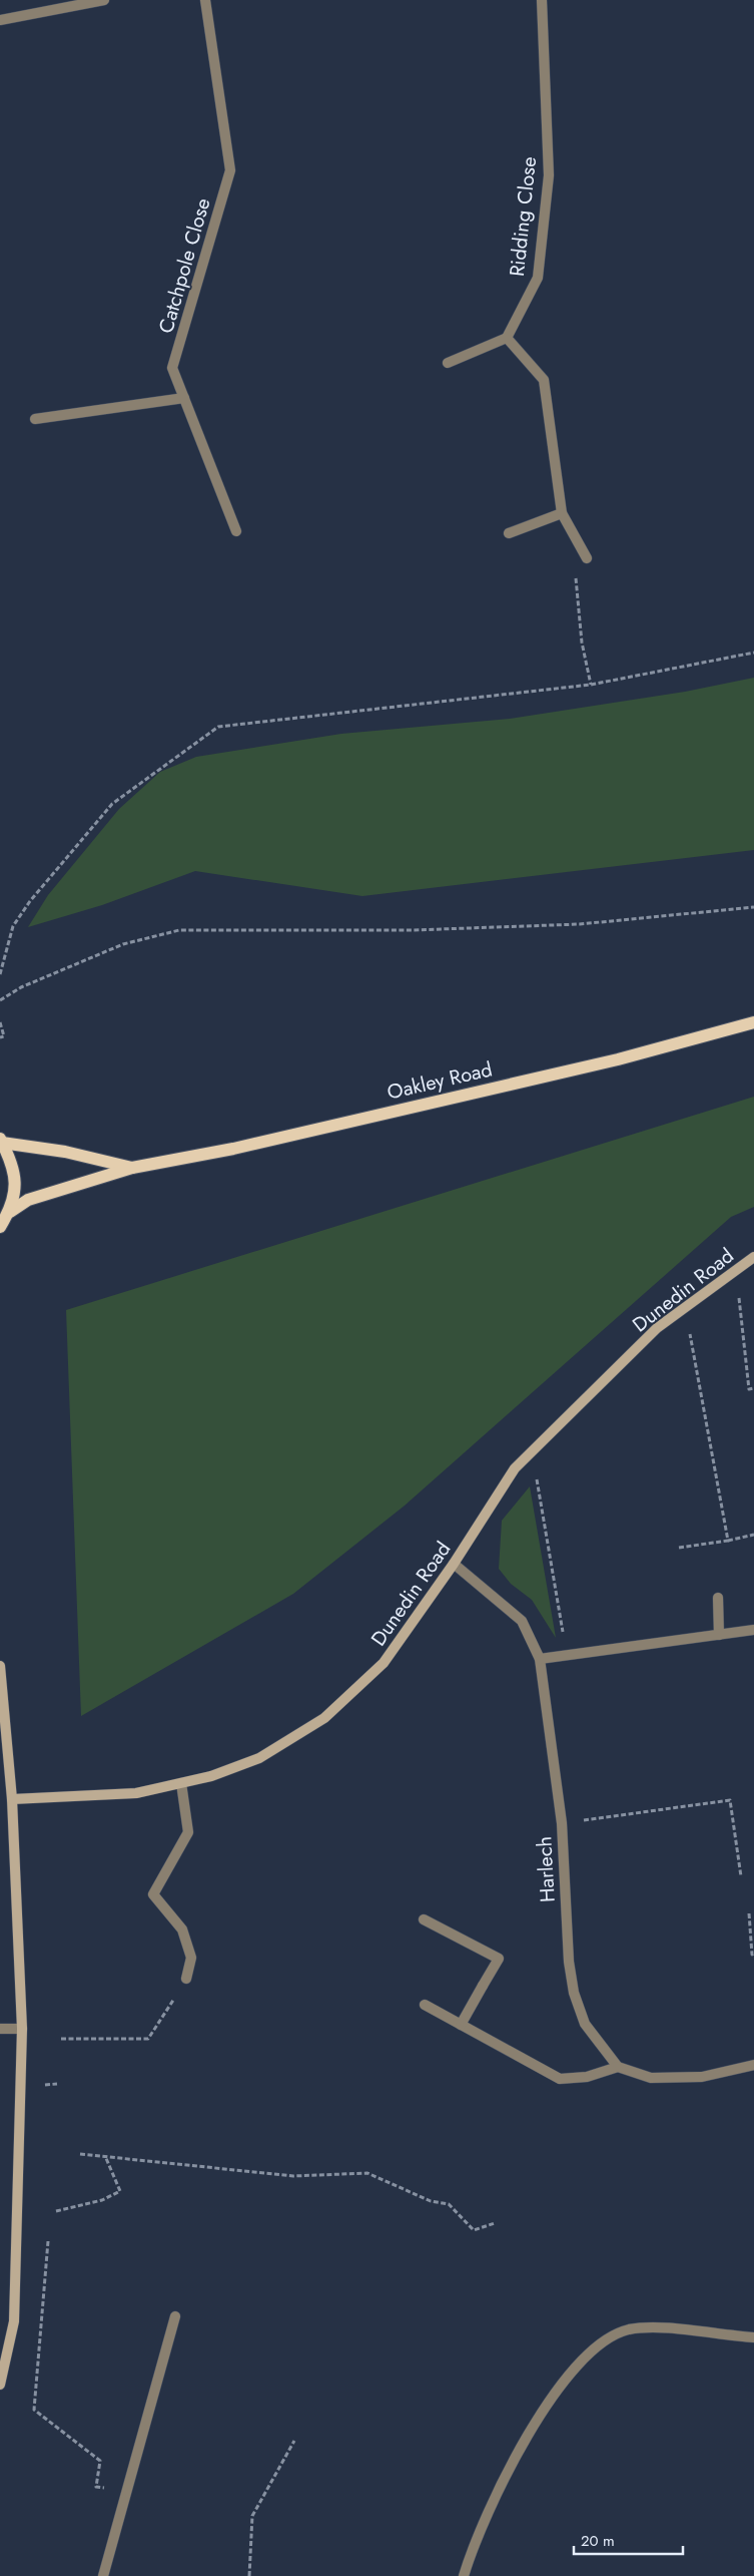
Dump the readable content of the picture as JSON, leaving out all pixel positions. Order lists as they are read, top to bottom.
{
  "streets": {
    "main road": ["Oakley Road"],
    "street": [
      "Ridding Close",
      "Catchpole Close",
      "Dunedin Road",
      "Harlech"
    ]
  },
  "crossings": [
    ["Dunedin Road", "Harlech"]
  ],
  "scale_bar": "20 m"
}
